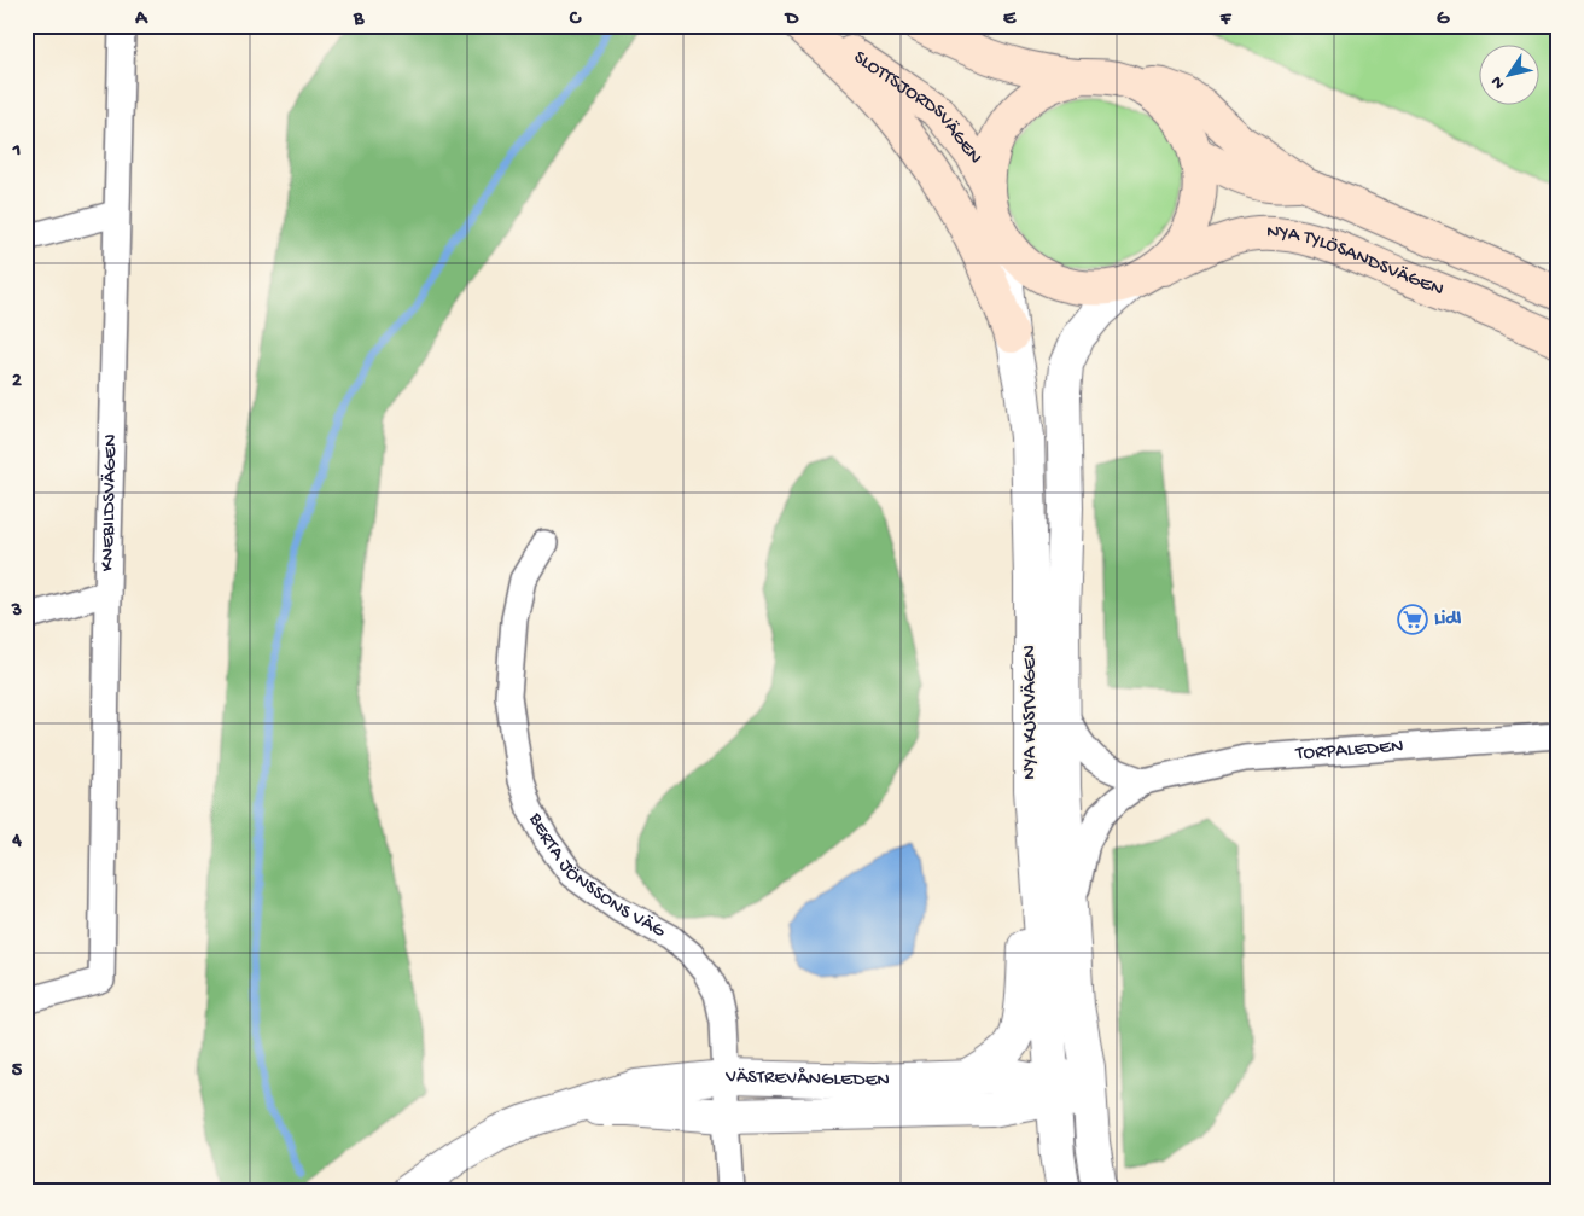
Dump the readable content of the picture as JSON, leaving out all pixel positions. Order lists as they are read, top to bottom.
{
  "streets": {
    "main road": ["SLOTTSJORDSVÄGEN", "NYA TYLÖSANDSVÄGEN"],
    "street": [
      "KNEBILDSVÄGEN",
      "NYA KUSTVÄGEN",
      "TORPALEDEN",
      "BERTA JÖNSSONS VÄG",
      "VÄSTREVÅNGLEDEN"
    ]
  },
  "crossings": [
    ["SLOTTSJORDSVÄGEN", "NYA TYLÖSANDSVÄGEN"],
    ["SLOTTSJORDSVÄGEN", "NYA KUSTVÄGEN"],
    ["NYA TYLÖSANDSVÄGEN", "NYA KUSTVÄGEN"],
    ["NYA KUSTVÄGEN", "TORPALEDEN"],
    ["NYA KUSTVÄGEN", "VÄSTREVÅNGLEDEN"],
    ["BERTA JÖNSSONS VÄG", "VÄSTREVÅNGLEDEN"]
  ],
  "places": {
    "supermarket": ["Lidl"]
  },
  "north": "bottom left",
  "grid": {
    "columns": [
      "A",
      "B",
      "C",
      "D",
      "E",
      "F",
      "G"
    ],
    "rows": [
      "1",
      "2",
      "3",
      "4",
      "5"
    ]
  }
}
